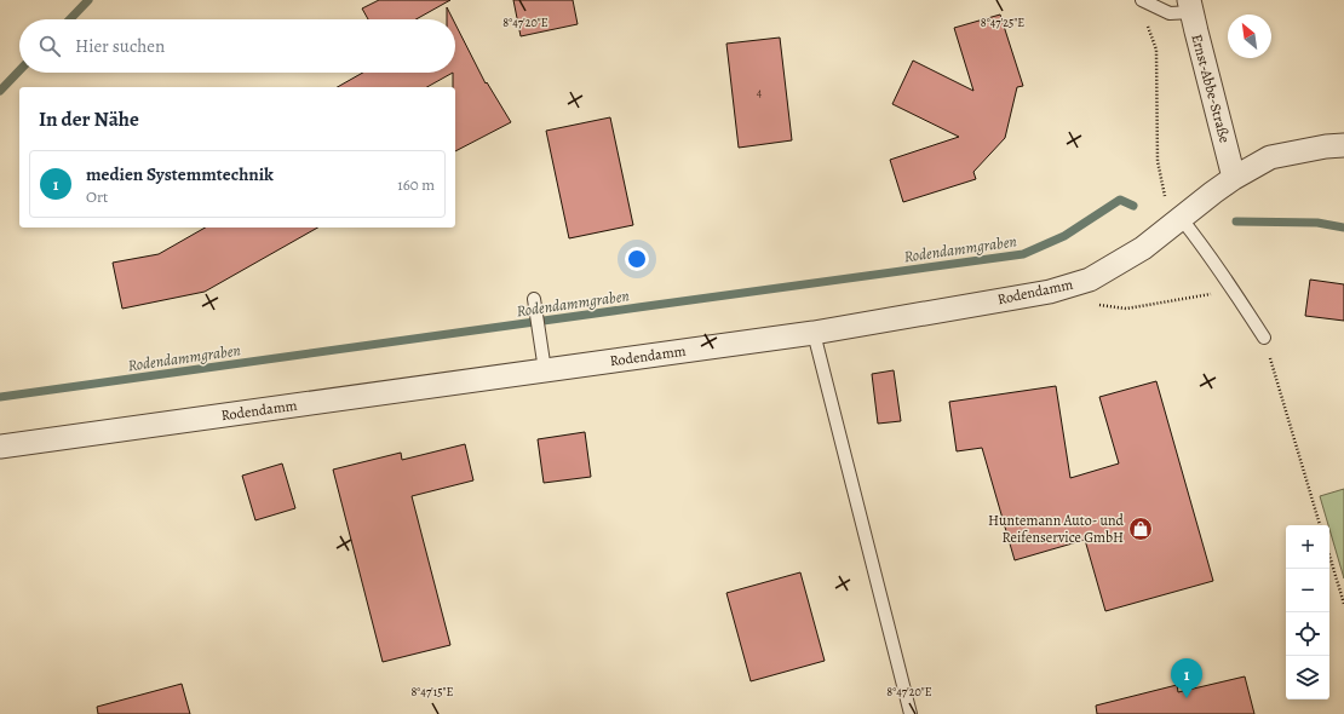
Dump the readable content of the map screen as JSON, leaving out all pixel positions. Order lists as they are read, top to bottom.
{
  "streets": {
    "street": ["Ernst-Abbe-Straße", "Rodendamm"]
  },
  "crossings": [
    ["Ernst-Abbe-Straße", "Rodendamm"]
  ],
  "water": ["Rodendammgraben"],
  "places": {
    "shop": ["Huntemann Auto- und Reifenservice GmbH"]
  },
  "house_numbers": ["4"],
  "north": "top left",
  "page": {
    "search": "Hier suchen",
    "heading": "In der Nähe",
    "list": [
      {
        "mark": "1",
        "name": "medien Systemmtechnik",
        "note": "Ort",
        "value": "160 m"
      }
    ],
    "map_buttons": ["+", "−"],
    "pins": "1"
  },
  "coordinates": ["8°47'20\"E", "8°47'25\"E", "8°47'15\"E"]
}
